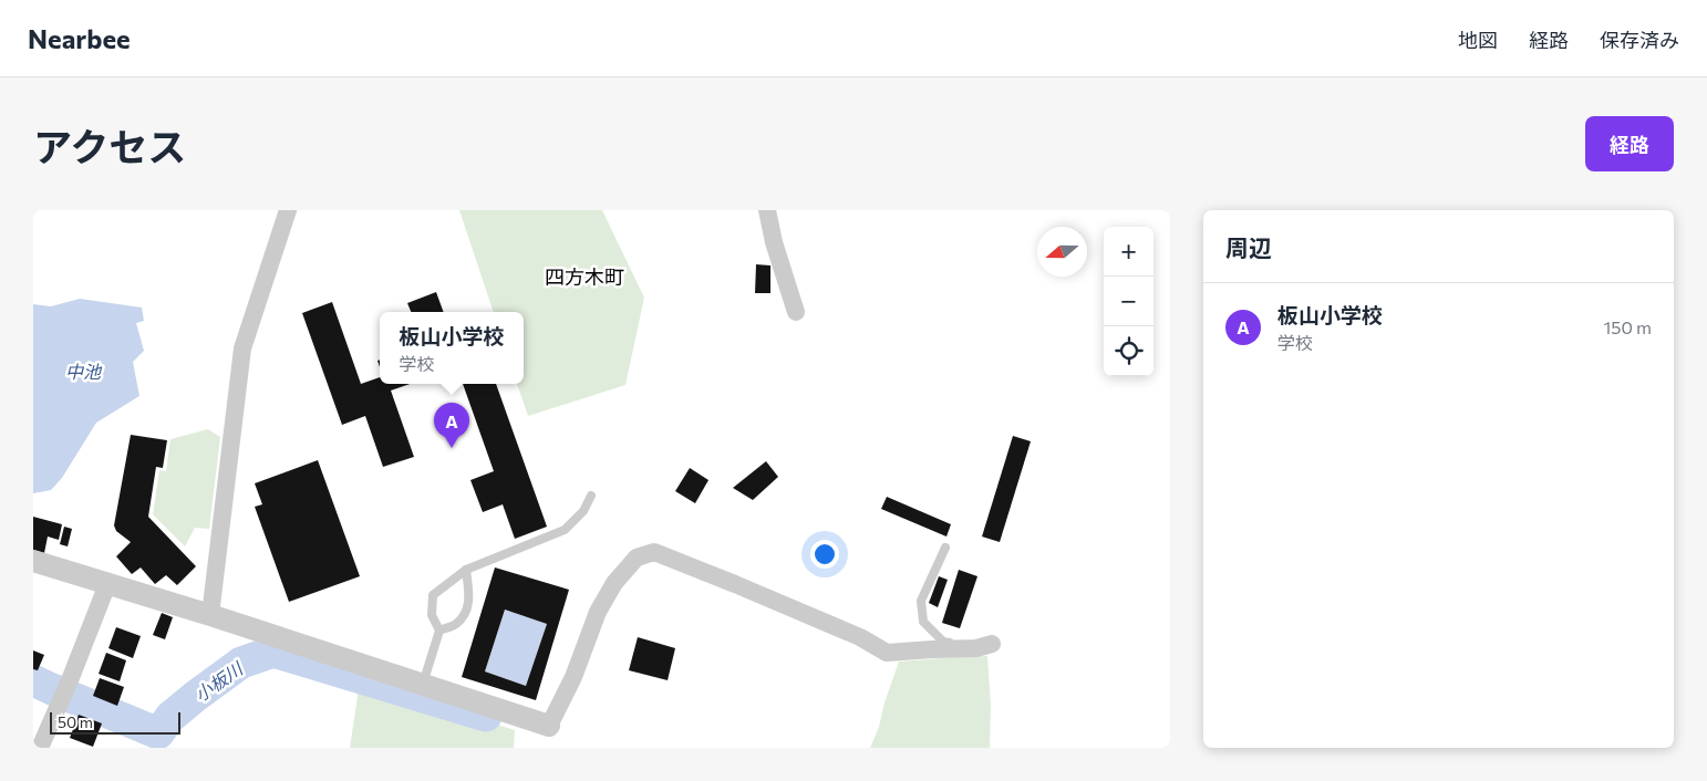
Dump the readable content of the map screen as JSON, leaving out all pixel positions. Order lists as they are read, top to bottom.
{
  "districts": ["四方木町"],
  "water": ["中池", "小板川"],
  "scale_bar": "50 m",
  "north": "left",
  "page": {
    "header": "Nearbee",
    "nav": ["地図", "経路", "保存済み"],
    "title": "アクセス",
    "buttons": "経路",
    "heading": "周辺",
    "map_buttons": ["+", "−"],
    "list": [
      {
        "mark": "A",
        "name": "板山小学校",
        "note": "学校",
        "value": "150 m"
      }
    ],
    "popup": ["板山小学校", "学校"],
    "pins": "A",
    "scale": "50 m"
  }
}
